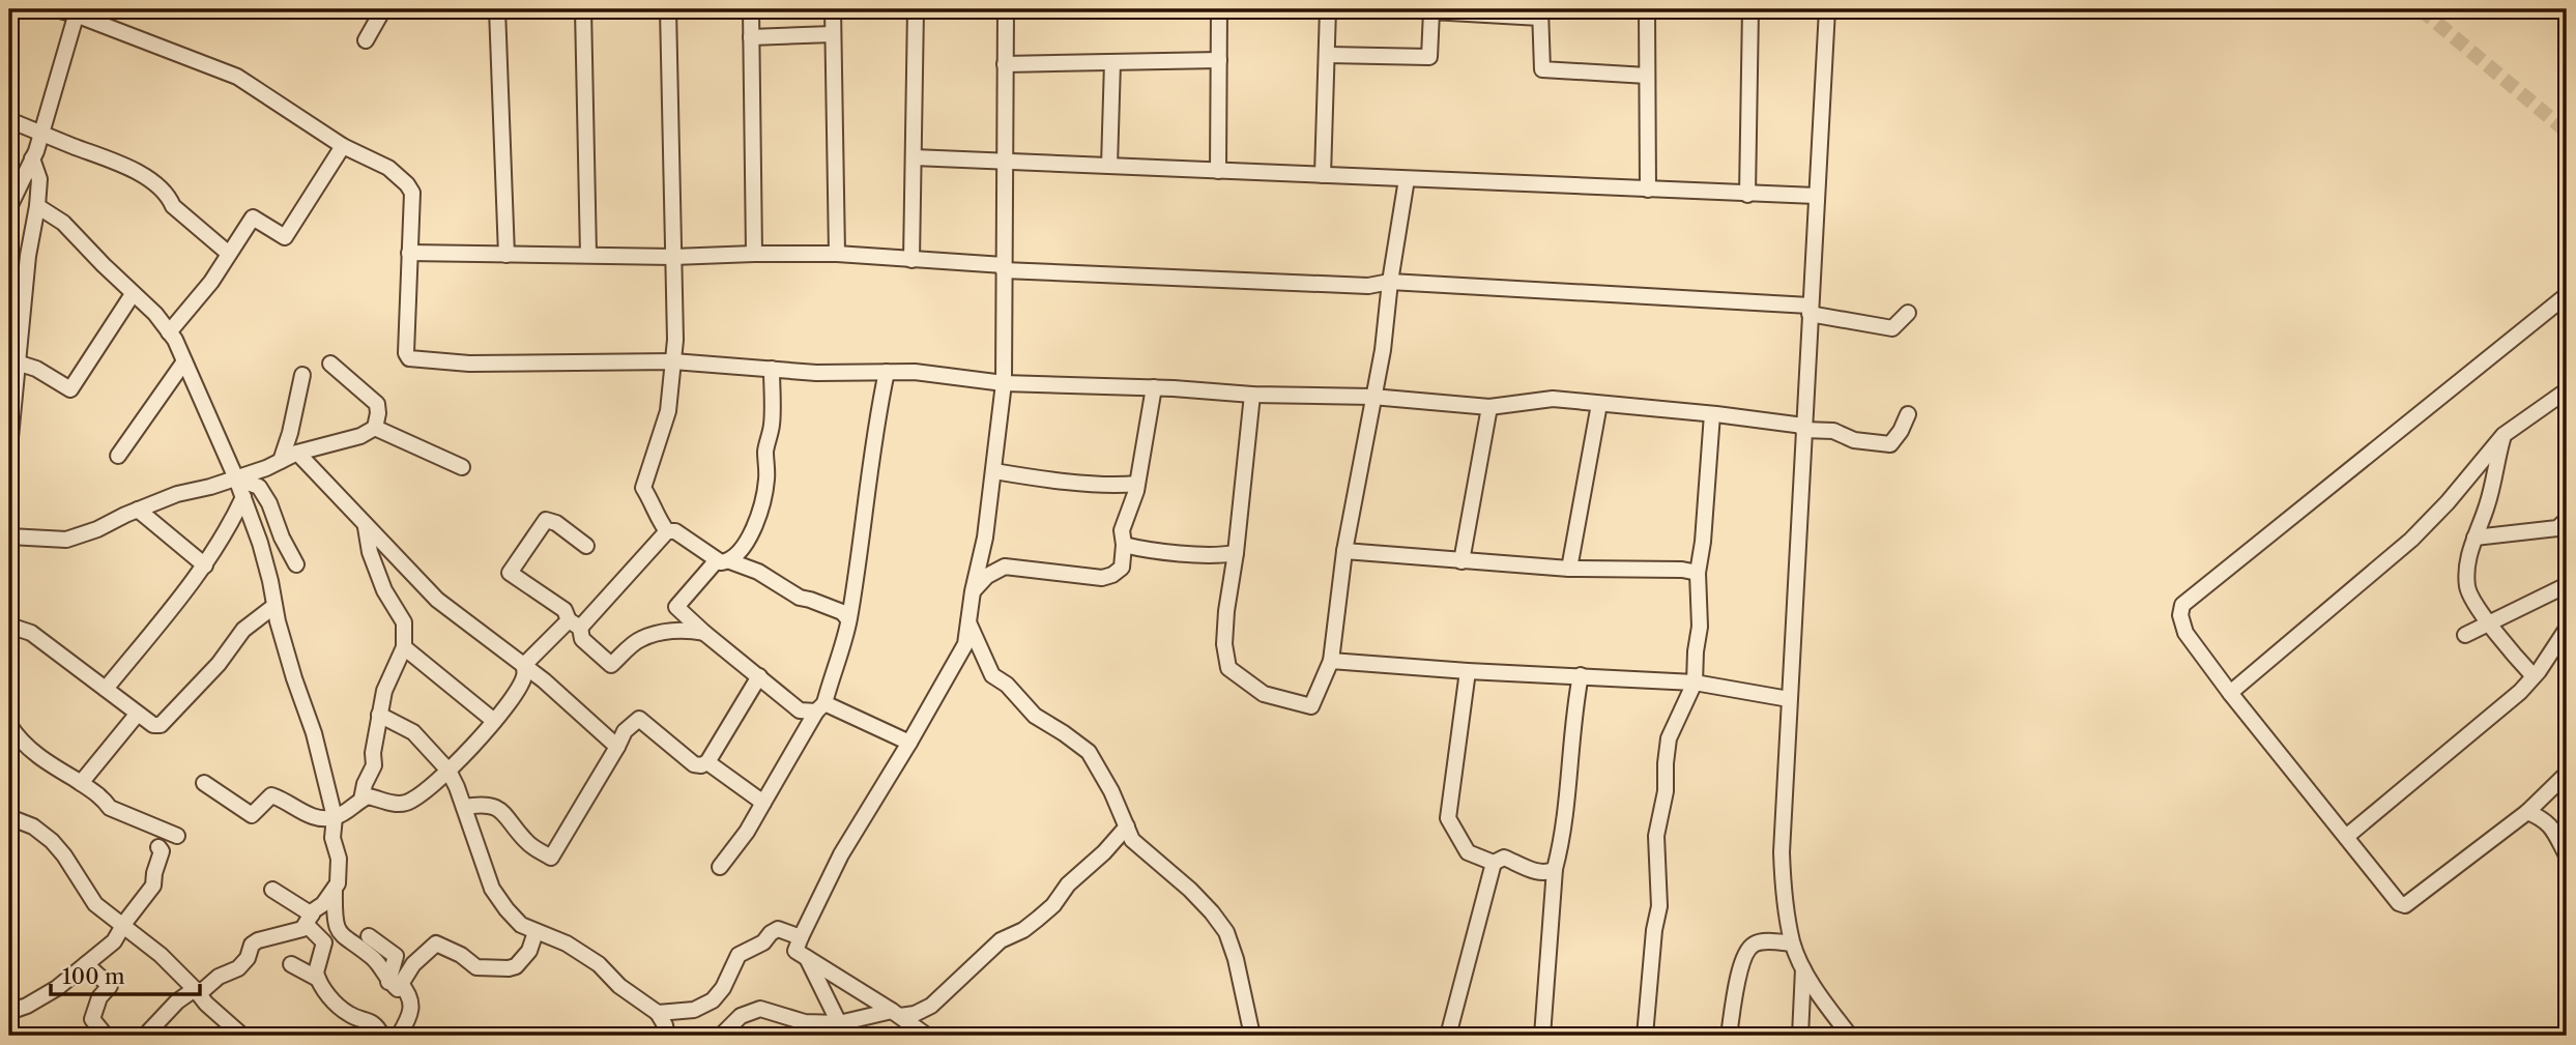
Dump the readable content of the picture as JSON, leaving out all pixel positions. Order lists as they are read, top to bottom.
{
  "scale_bar": "100 m"
}
